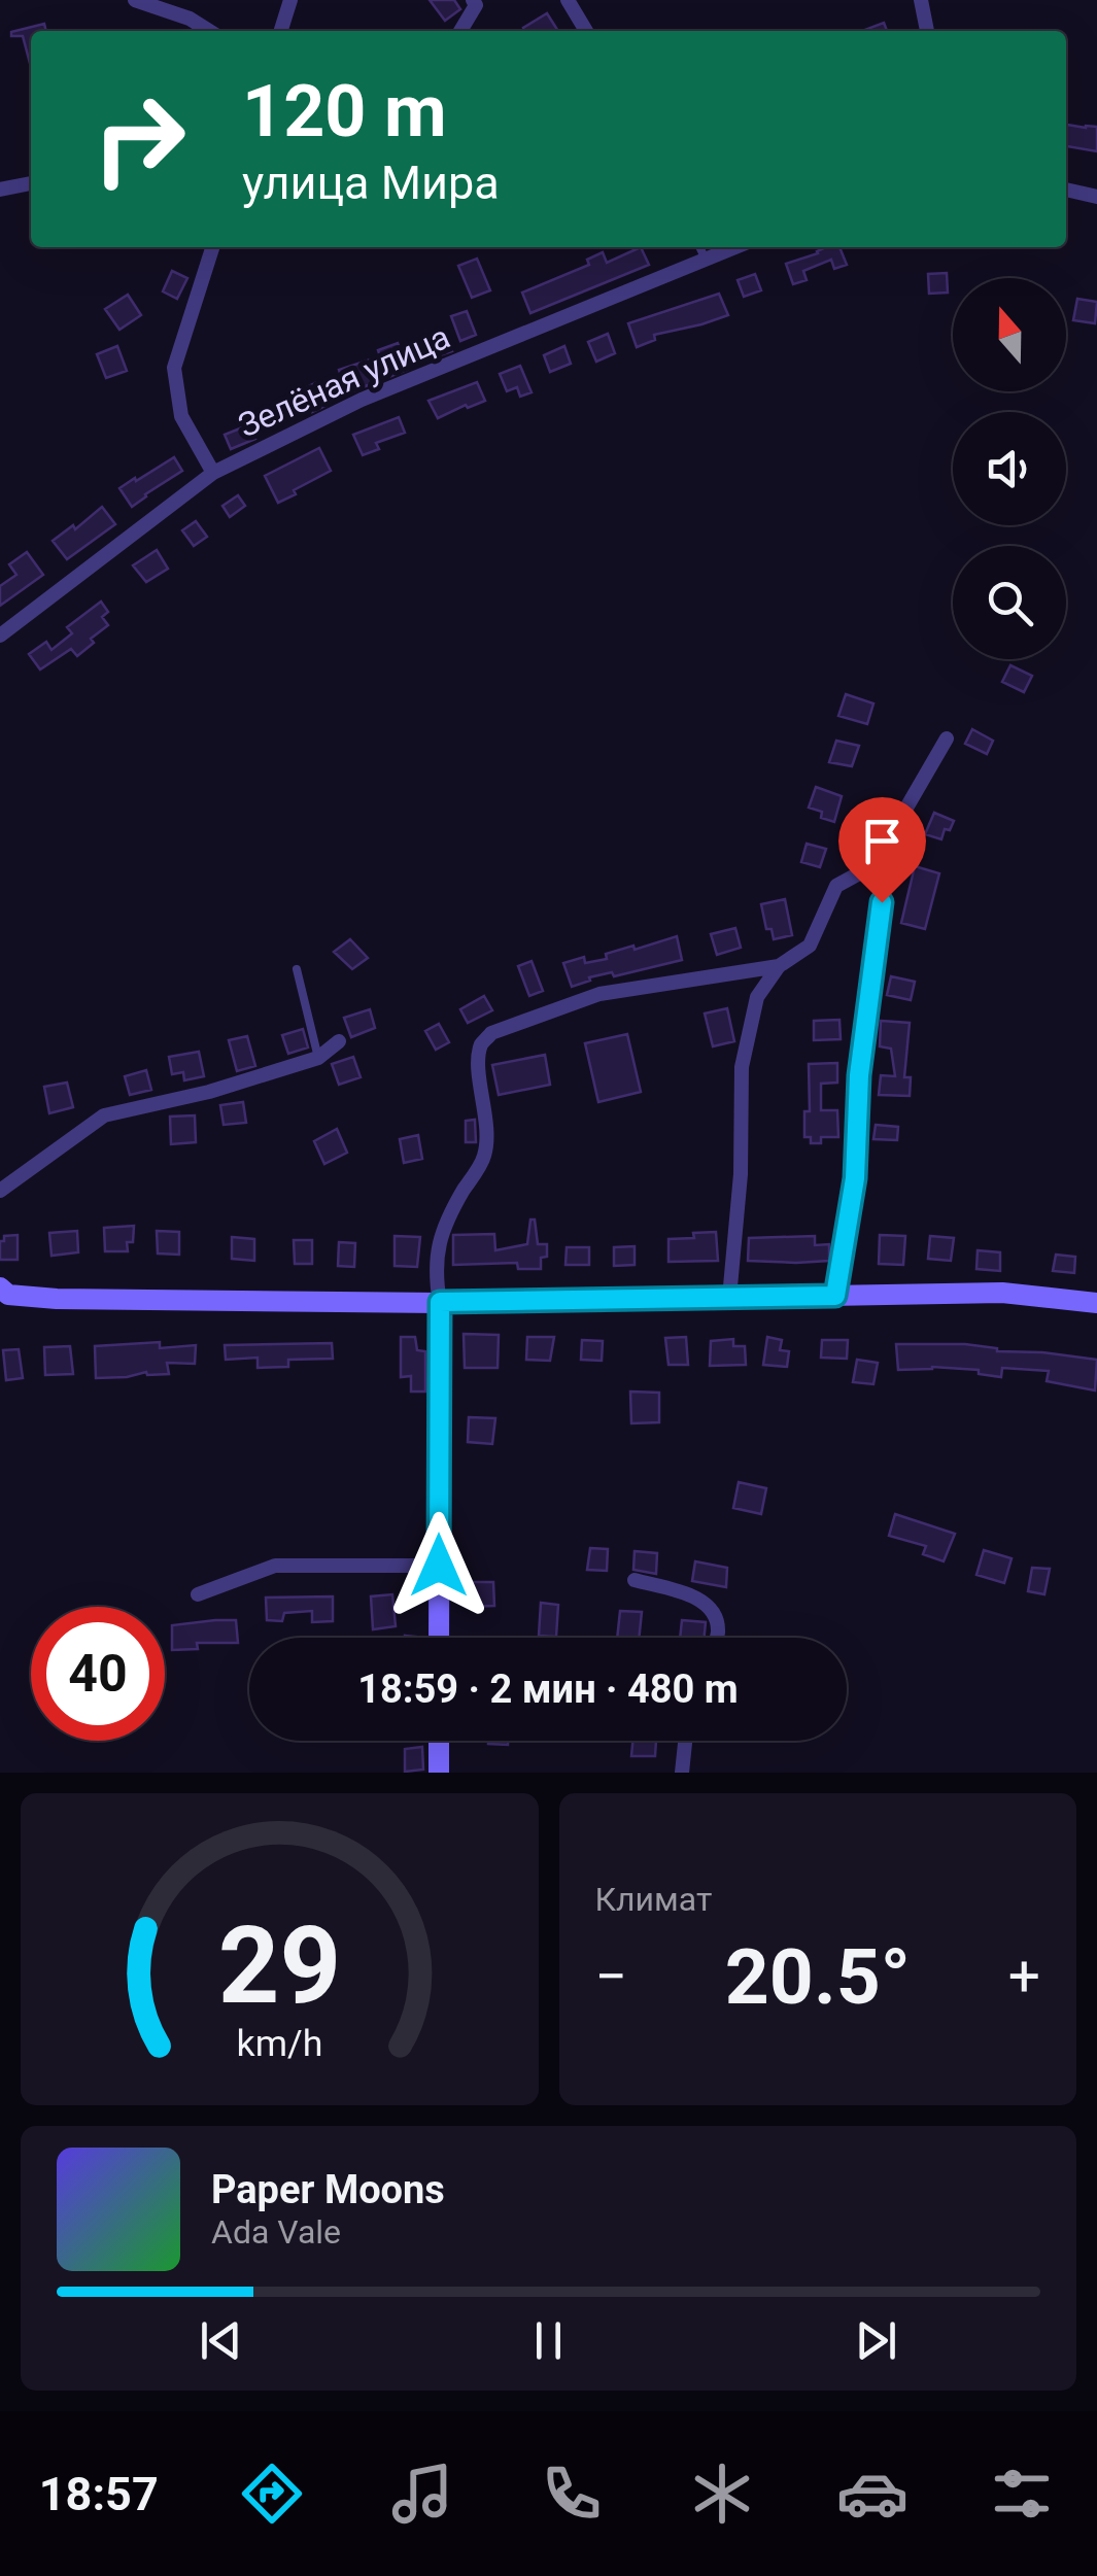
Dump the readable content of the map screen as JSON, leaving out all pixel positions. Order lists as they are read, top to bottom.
{
  "streets": {
    "street": ["Зелёная улица"]
  },
  "north": "top",
  "page": {
    "turn": ["120 m", "улица Мира"],
    "limit": "40",
    "trip": "18:59 · 2 мин · 480 m",
    "tile": "Климат",
    "heat": ["−", "20.5°", "+"],
    "song": ["Paper Moons", "Ada Vale"],
    "tabs": "18:57",
    "gauge": ["29", "km/h"]
  }
}
